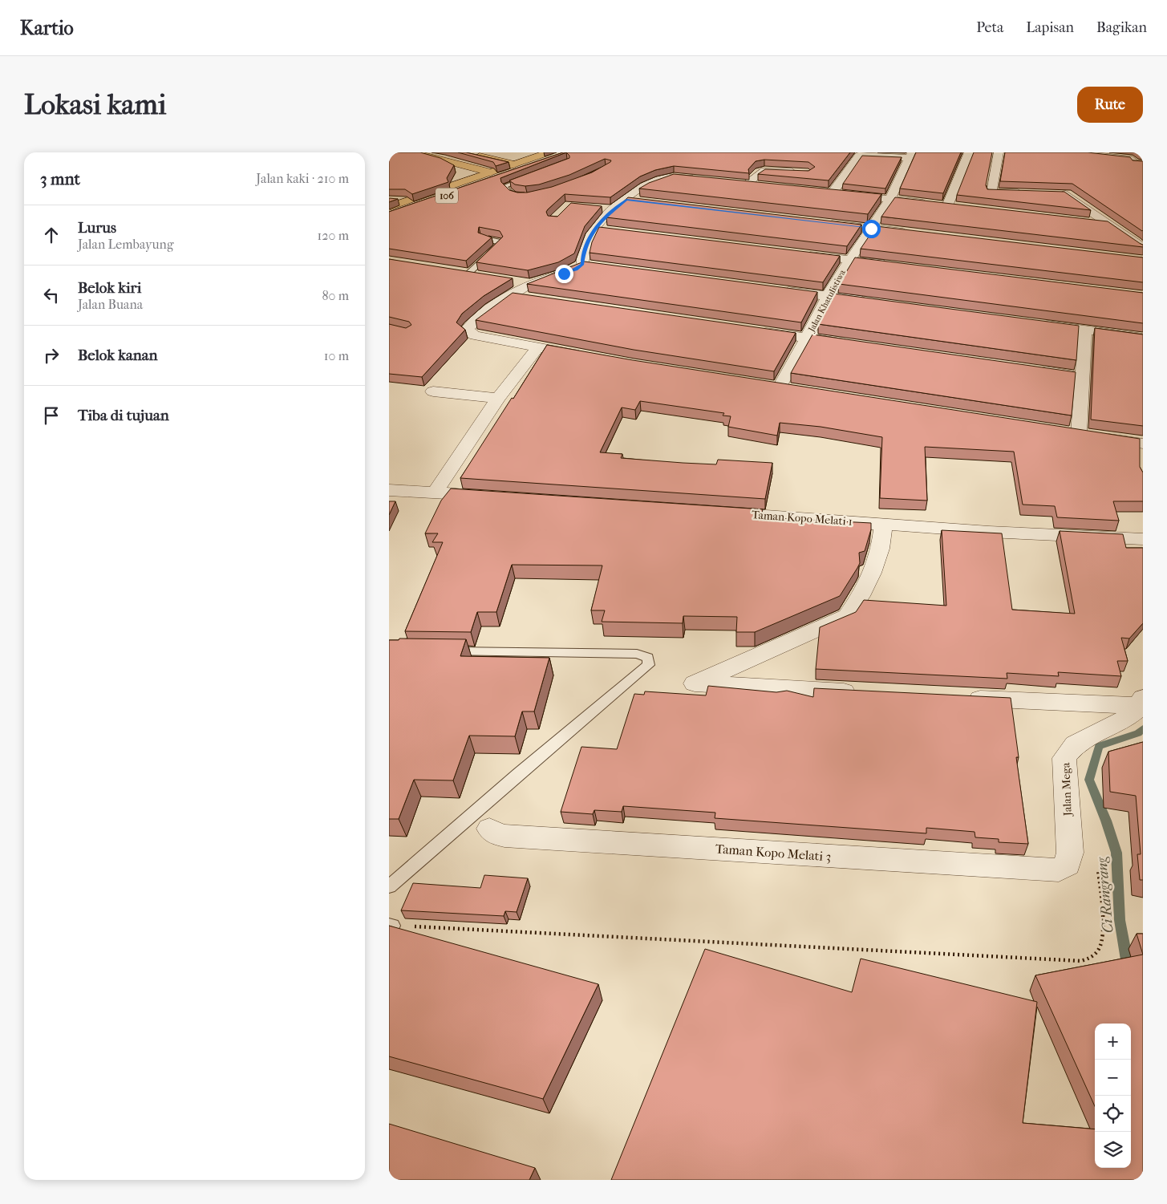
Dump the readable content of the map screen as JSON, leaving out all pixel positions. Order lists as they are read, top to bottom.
{
  "streets": {
    "main road": ["106"],
    "street": [
      "Jalan Khatulistiwa",
      "Taman Kopo Melati 1",
      "Jalan Mega",
      "Taman Kopo Melati 3"
    ]
  },
  "crossings": [
    ["Jalan Mega", "Taman Kopo Melati 3"]
  ],
  "water": ["Ci Rangrang"],
  "page": {
    "header": "Kartio",
    "nav": ["Peta", "Lapisan", "Bagikan"],
    "buttons": "Rute",
    "title": "Lokasi kami",
    "heading": ["3 mnt", "Jalan kaki · 210 m"],
    "list": [
      ["Lurus", "Jalan Lembayung", "120 m"],
      ["Belok kiri", "Jalan Buana", "80 m"],
      ["Belok kanan", "10 m"],
      "Tiba di tujuan"
    ],
    "map_buttons": ["+", "−"]
  }
}
